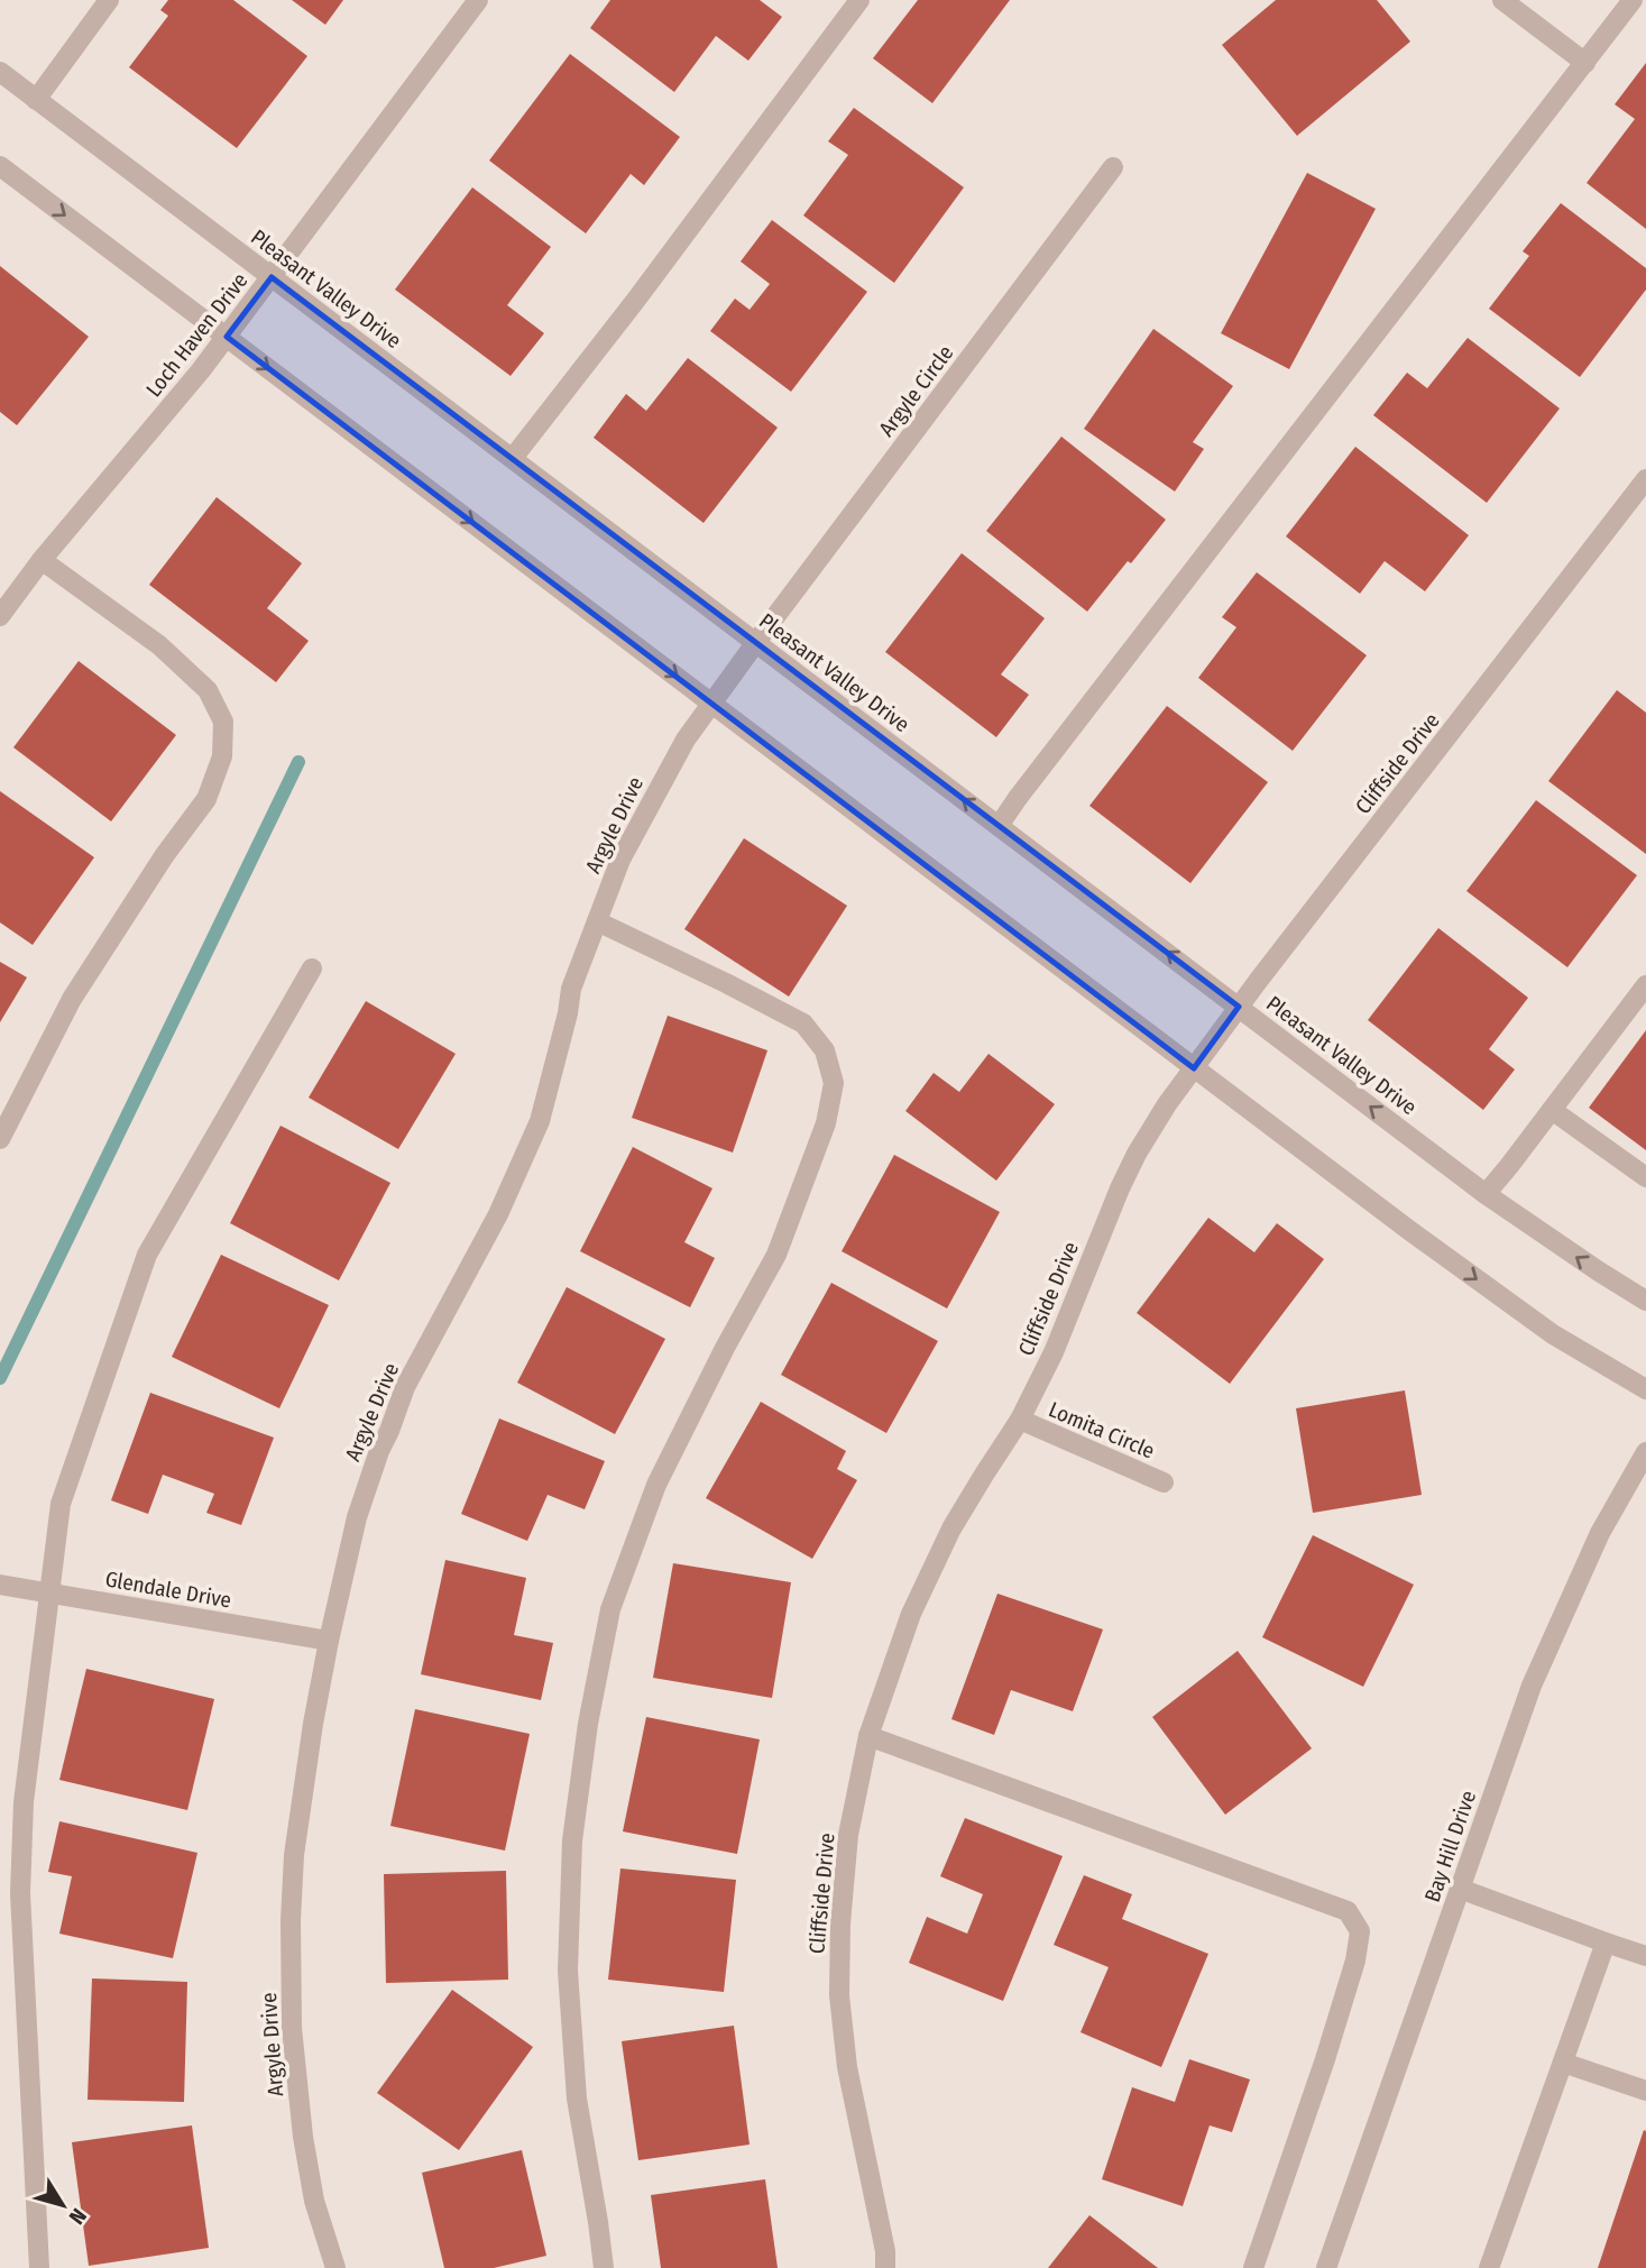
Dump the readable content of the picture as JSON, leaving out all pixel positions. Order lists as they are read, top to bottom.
{
  "streets": {
    "street": [
      "Pleasant Valley Drive",
      "Loch Haven Drive",
      "Argyle Circle",
      "Cliffside Drive",
      "Argyle Drive",
      "Lomita Circle",
      "Glendale Drive",
      "Bay Hill Drive"
    ]
  },
  "crossings": [
    ["Pleasant Valley Drive", "Loch Haven Drive"],
    ["Pleasant Valley Drive", "Argyle Circle"],
    ["Pleasant Valley Drive", "Cliffside Drive"],
    ["Pleasant Valley Drive", "Argyle Drive"],
    ["Argyle Circle", "Argyle Drive"],
    ["Cliffside Drive", "Lomita Circle"],
    ["Argyle Drive", "Glendale Drive"]
  ],
  "north": "bottom right"
}
